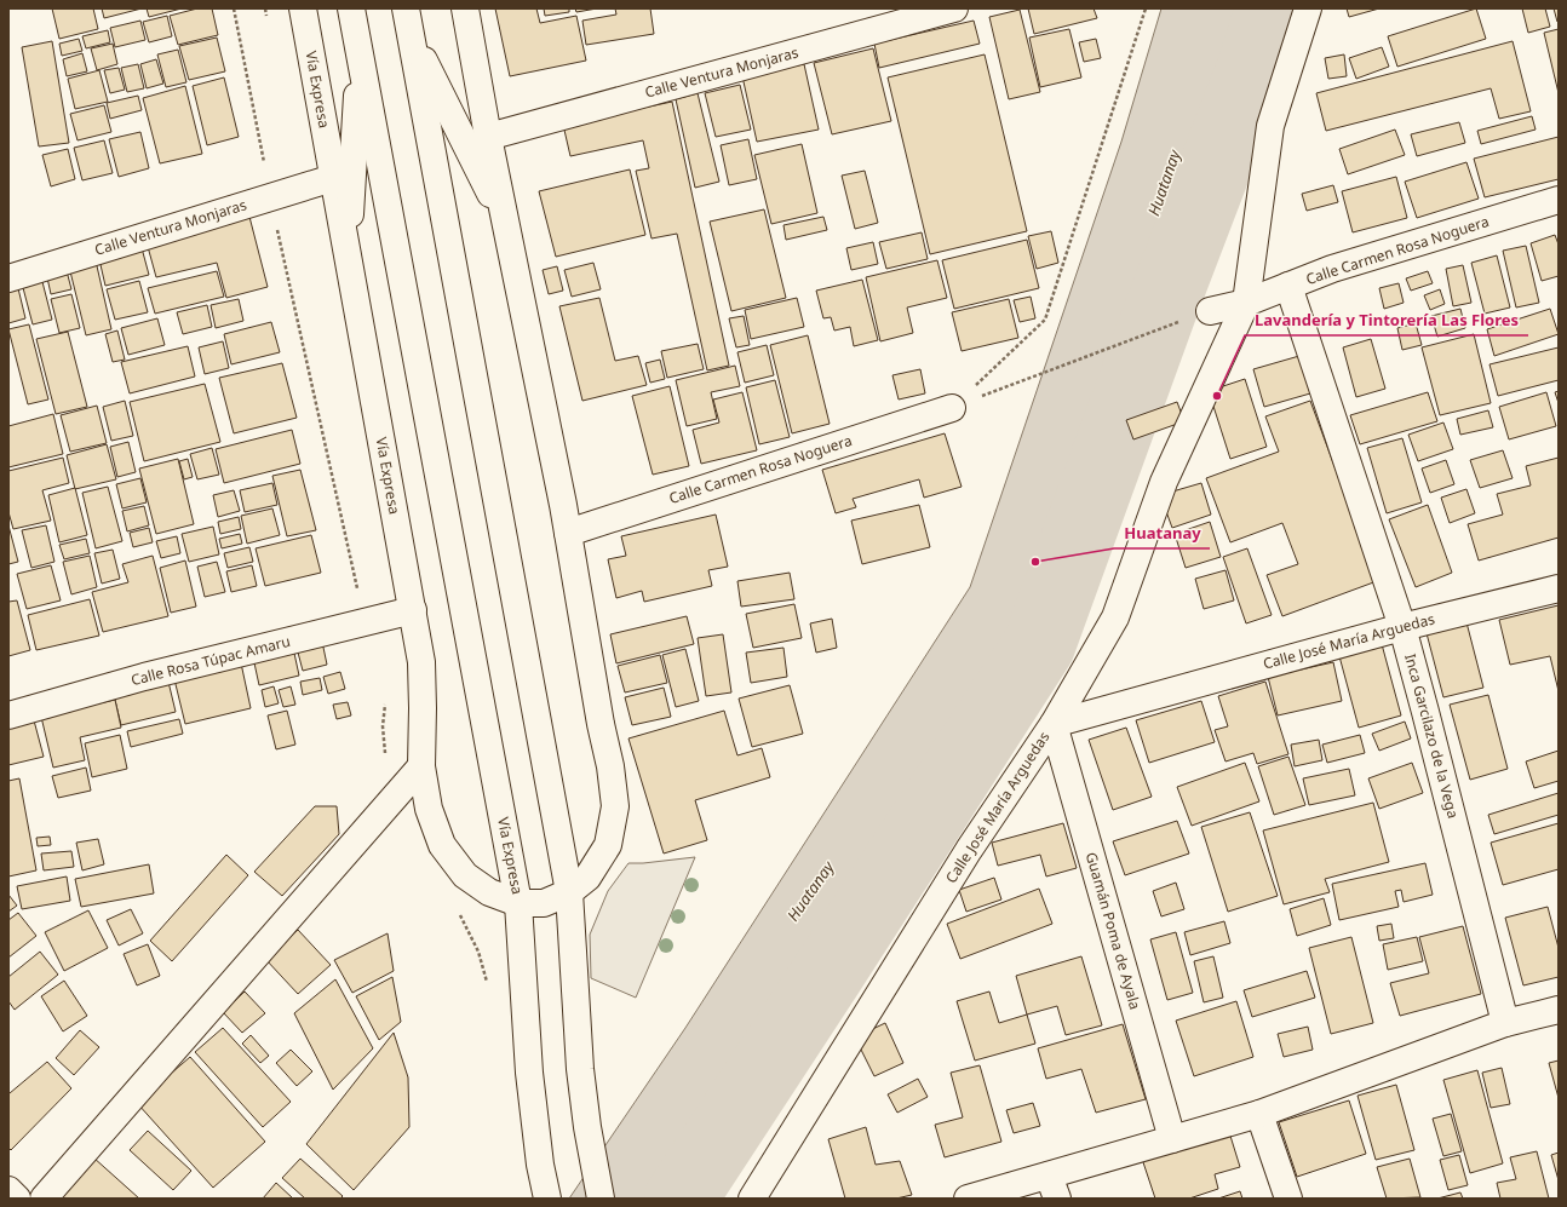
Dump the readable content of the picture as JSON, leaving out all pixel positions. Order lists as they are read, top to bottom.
{
  "streets": {
    "street": [
      "Calle Ventura Monjaras",
      "Vía Expresa",
      "Calle Carmen Rosa Noguera",
      "Calle José María Arguedas",
      "Calle Rosa Túpac Amaru",
      "Inca Garcilazo de la Vega",
      "Guamán Poma de Ayala"
    ]
  },
  "crossings": [
    ["Calle Ventura Monjaras", "Vía Expresa"],
    ["Vía Expresa", "Calle Carmen Rosa Noguera"],
    ["Vía Expresa", "Calle Rosa Túpac Amaru"],
    ["Calle Carmen Rosa Noguera", "Inca Garcilazo de la Vega"],
    ["Calle José María Arguedas", "Inca Garcilazo de la Vega"],
    ["Calle José María Arguedas", "Guamán Poma de Ayala"]
  ],
  "water": ["Huatanay"],
  "places": ["Lavandería y Tintorería Las Flores", "Huatanay"]
}
